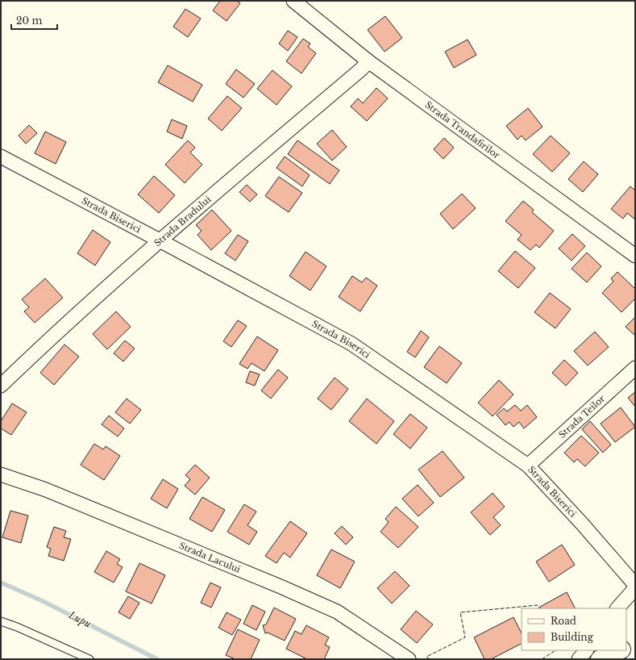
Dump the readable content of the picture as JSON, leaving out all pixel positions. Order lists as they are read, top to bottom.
{
  "streets": {
    "street": [
      "Strada Trandafirilor",
      "Strada Biserici",
      "Strada Bradului",
      "Strada Teilor",
      "Strada Lacului"
    ]
  },
  "crossings": [
    ["Strada Trandafirilor", "Strada Bradului"],
    ["Strada Biserici", "Strada Bradului"],
    ["Strada Biserici", "Strada Teilor"]
  ],
  "water": ["Lupu"],
  "legend": ["Road", "Building"],
  "scale_bar": "20 m"
}
